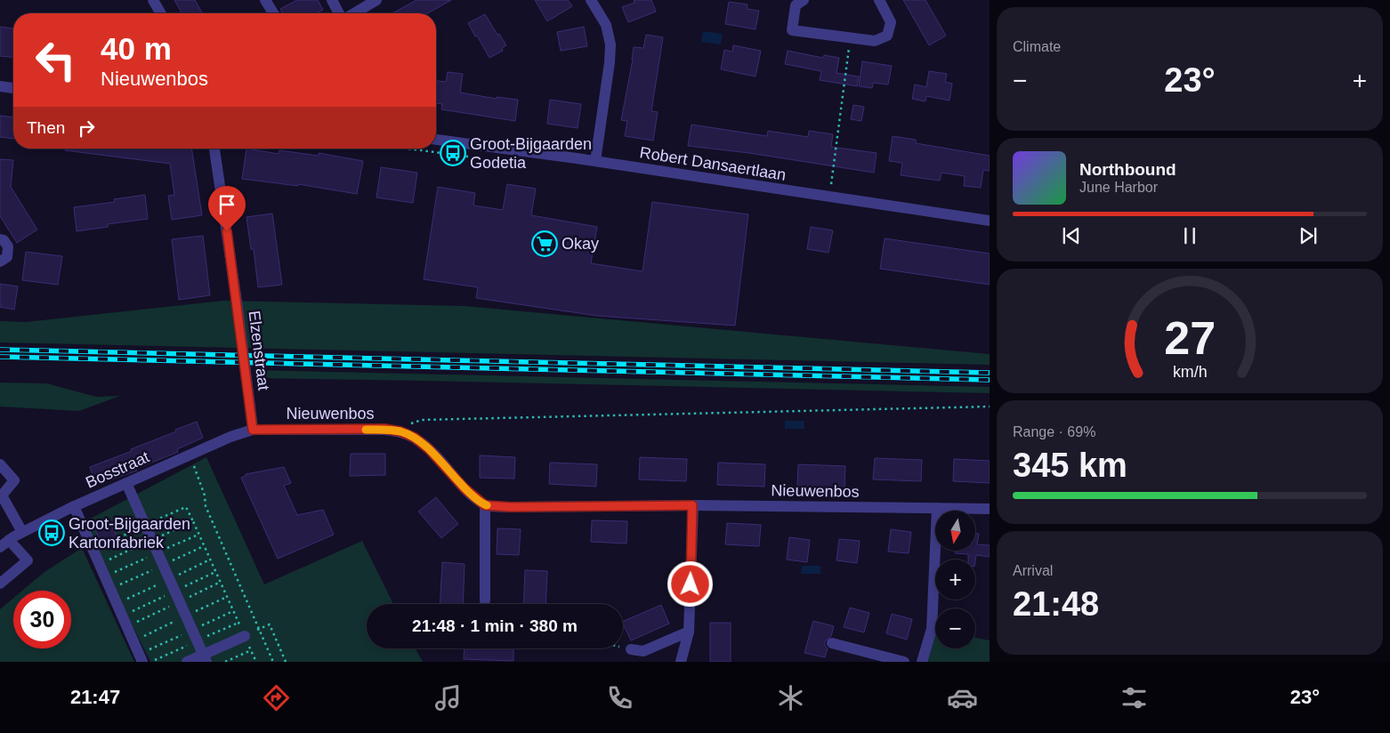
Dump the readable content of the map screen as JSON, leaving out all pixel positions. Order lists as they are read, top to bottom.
{
  "streets": {
    "street": [
      "Robert Dansaertlaan",
      "Elzenstraat",
      "Nieuwenbos",
      "Bosstraat"
    ]
  },
  "crossings": [
    ["Elzenstraat", "Nieuwenbos"],
    ["Elzenstraat", "Bosstraat"],
    ["Nieuwenbos", "Bosstraat"]
  ],
  "places": {
    "bus stop": ["Groot-Bijgaarden Godetia", "Groot-Bijgaarden Kartonfabriek"],
    "supermarket": ["Okay"]
  },
  "north": "bottom",
  "page": {
    "tile": [
      "Climate",
      ["Range · 69%", "345 km"],
      ["Arrival", "21:48"]
    ],
    "turn": ["40 m", "Nieuwenbos"],
    "heat": ["−", "23°", "+"],
    "then": "Then",
    "song": ["Northbound", "June Harbor"],
    "map_buttons": ["+", "−"],
    "limit": "30",
    "trip": "21:48 · 1 min · 380 m",
    "tabs": ["21:47", "23°"],
    "gauge": ["27", "km/h"]
  }
}
